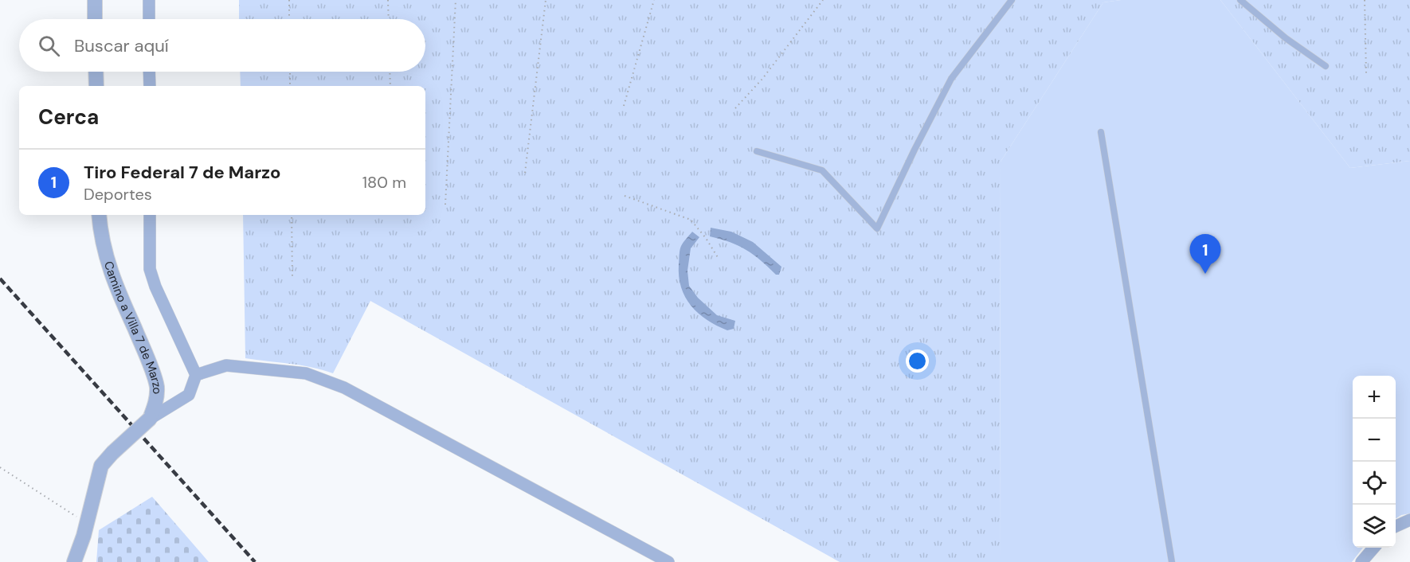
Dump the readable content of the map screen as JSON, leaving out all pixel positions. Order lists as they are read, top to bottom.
{
  "streets": {
    "street": ["Camino a Villa 7 de Marzo"]
  },
  "page": {
    "search": "Buscar aquí",
    "heading": "Cerca",
    "list": [
      {
        "mark": "1",
        "name": "Tiro Federal 7 de Marzo",
        "note": "Deportes",
        "value": "180 m"
      }
    ],
    "pins": "1",
    "map_buttons": ["+", "−"]
  }
}
